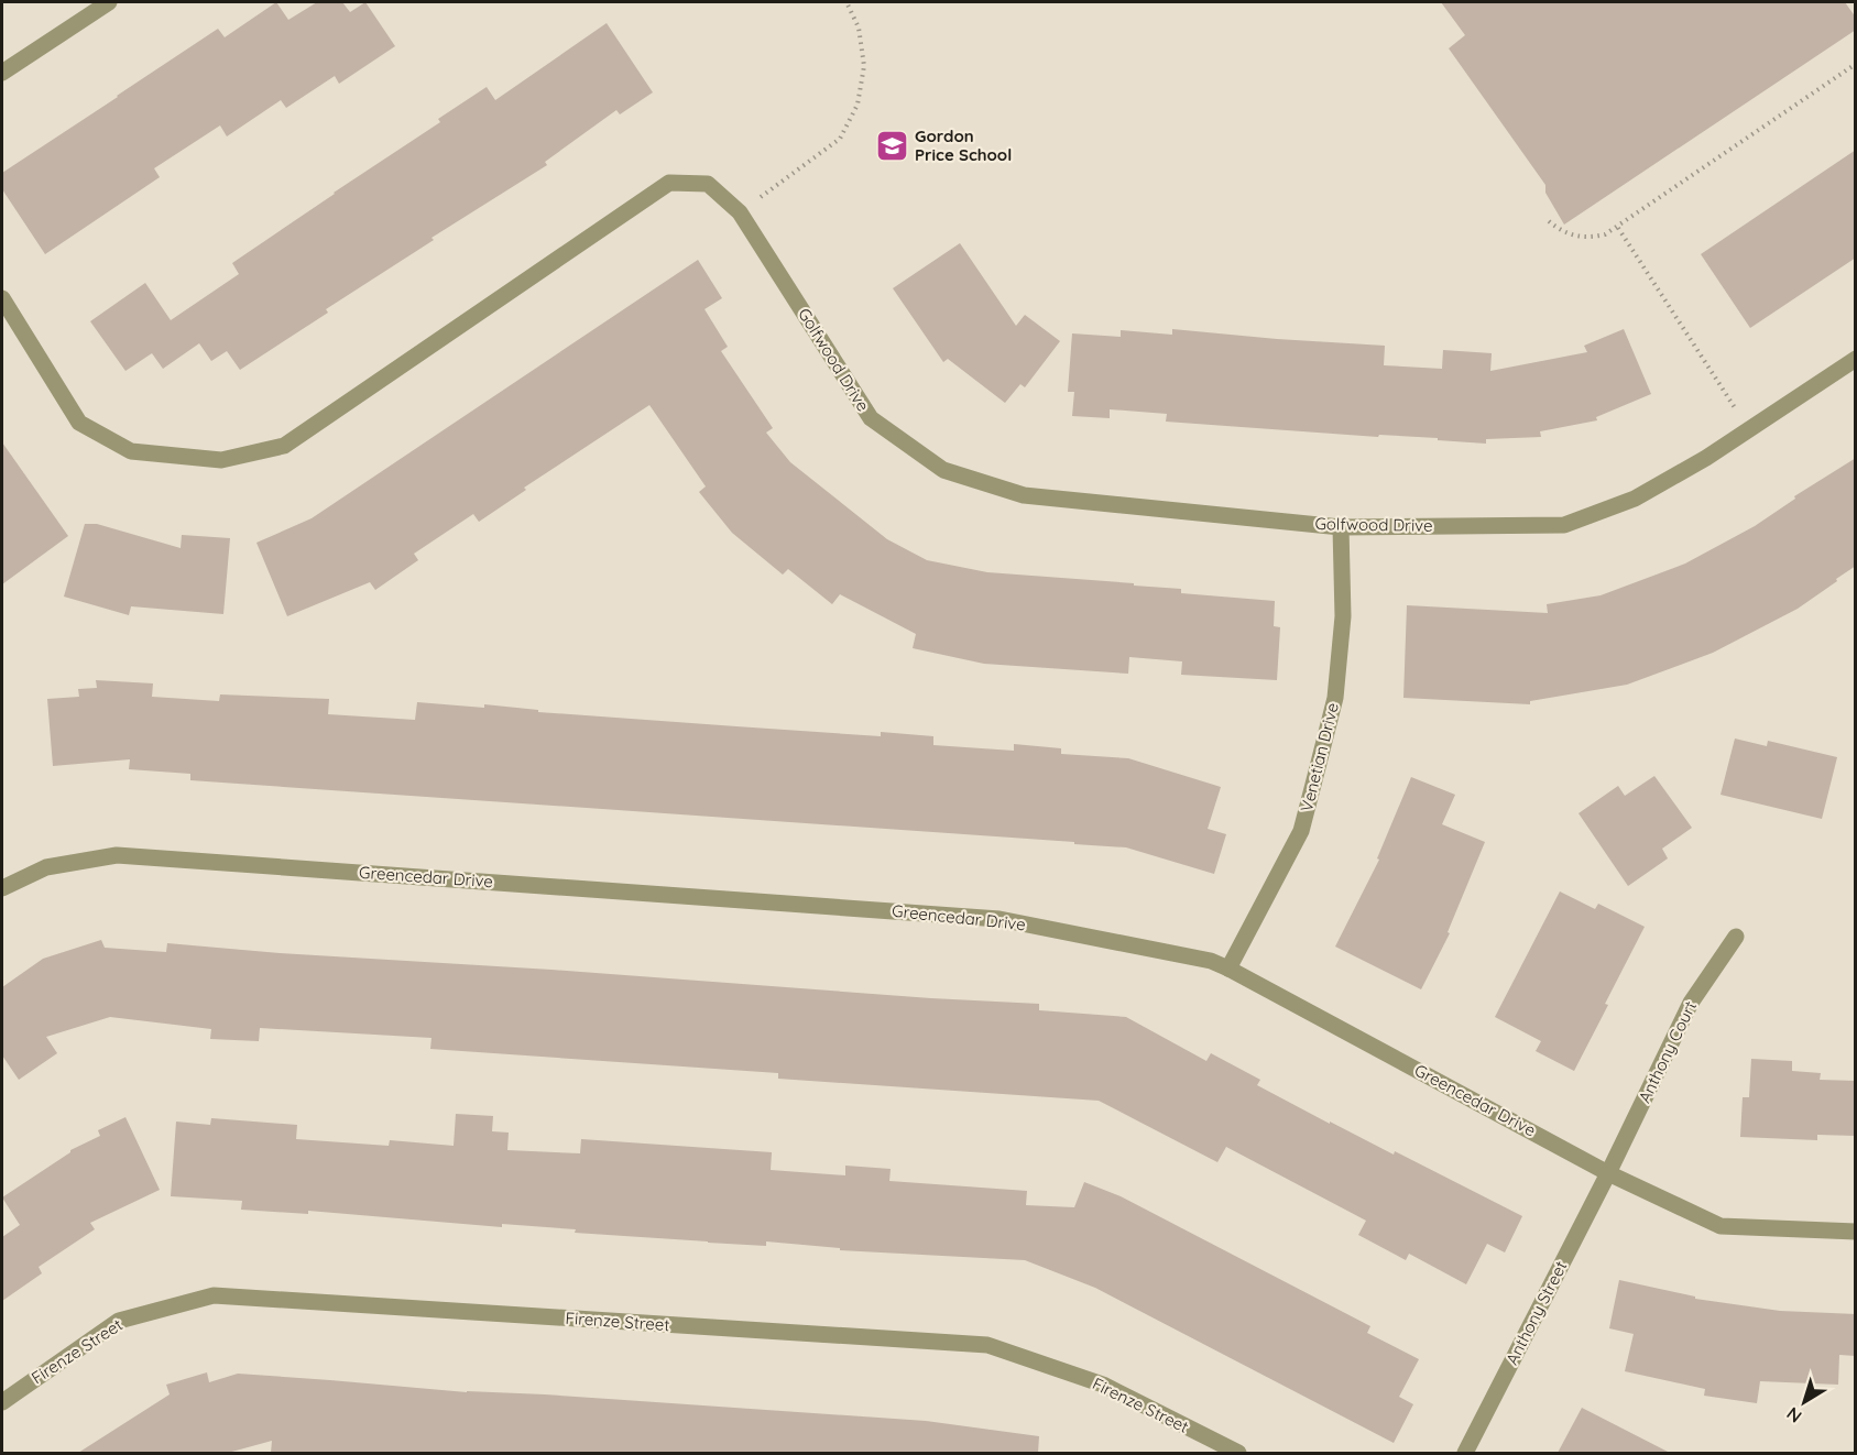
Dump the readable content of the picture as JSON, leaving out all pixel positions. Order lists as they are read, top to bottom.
{
  "streets": {
    "street": [
      "Golfwood Drive",
      "Venetian Drive",
      "Greencedar Drive",
      "Anthony Court",
      "Anthony Street",
      "Firenze Street"
    ]
  },
  "crossings": [
    ["Golfwood Drive", "Venetian Drive"],
    ["Venetian Drive", "Greencedar Drive"],
    ["Greencedar Drive", "Anthony Court"],
    ["Greencedar Drive", "Anthony Street"],
    ["Anthony Court", "Anthony Street"]
  ],
  "places": {
    "school or university": ["Gordon Price School"]
  },
  "north": "bottom left"
}
